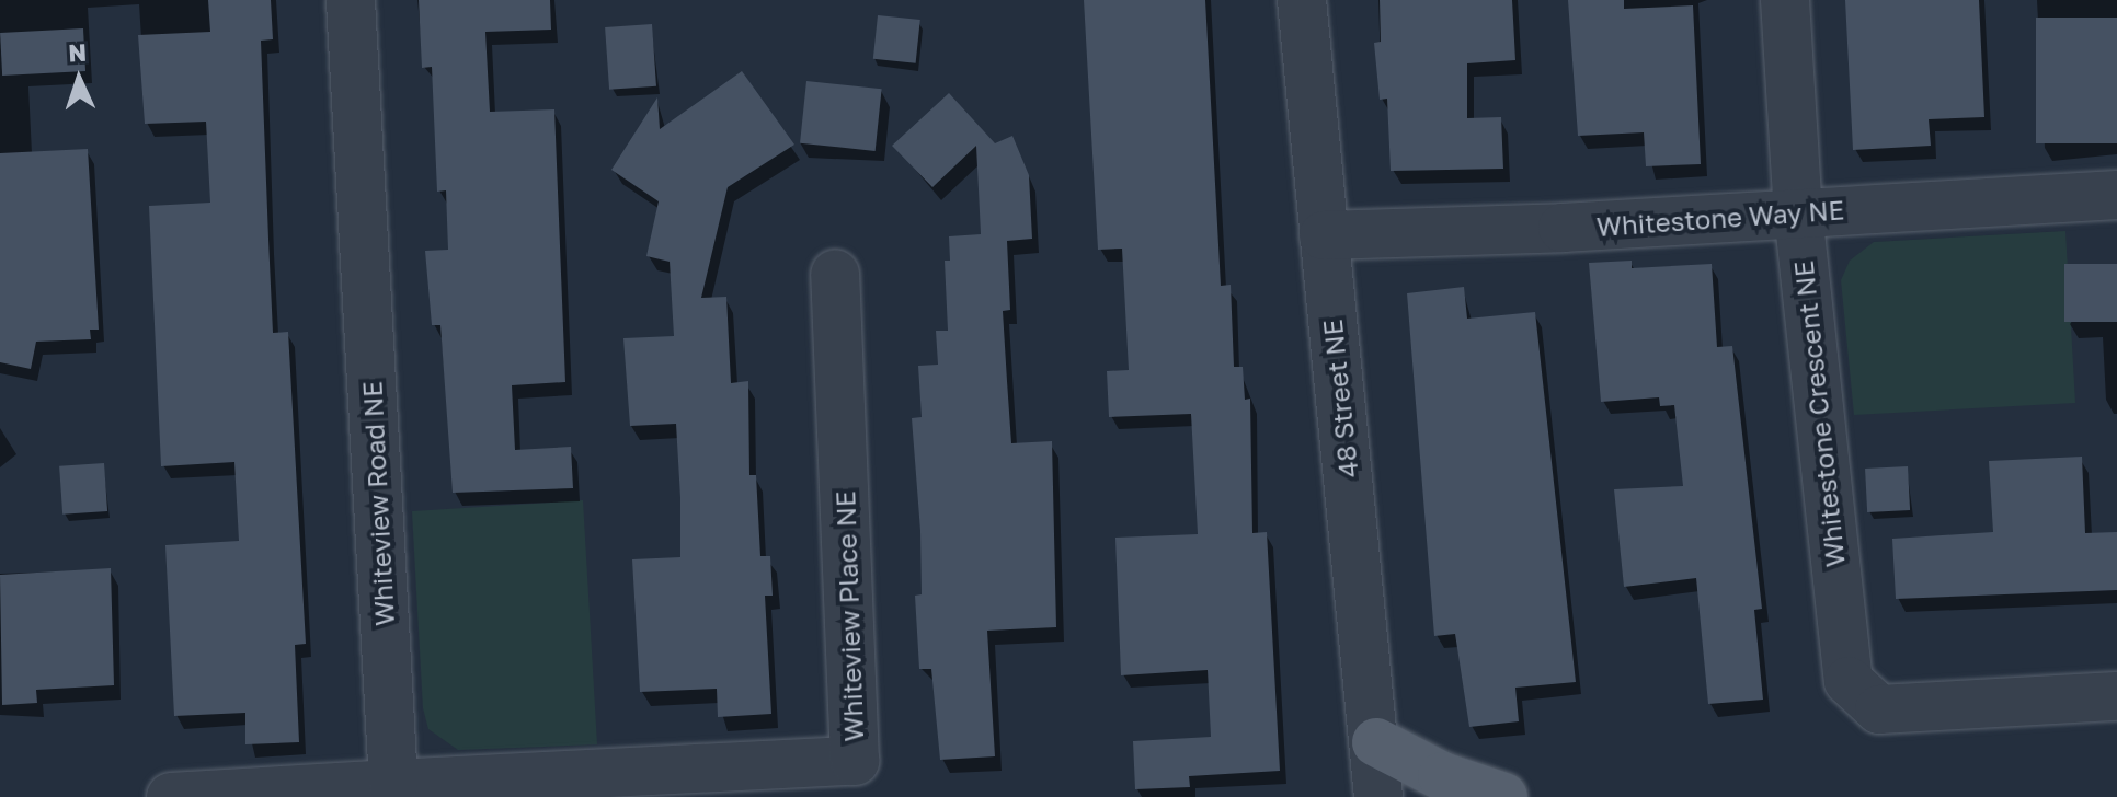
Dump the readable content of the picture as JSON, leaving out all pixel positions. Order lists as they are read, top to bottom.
{
  "streets": {
    "street": [
      "Whitestone Way NE",
      "48 Street NE",
      "Whitestone Crescent NE",
      "Whiteview Road NE",
      "Whiteview Place NE"
    ]
  },
  "crossings": [
    ["Whitestone Way NE", "48 Street NE"],
    ["Whitestone Way NE", "Whitestone Crescent NE"],
    ["Whiteview Road NE", "Whiteview Place NE"]
  ],
  "north": "top"
}
